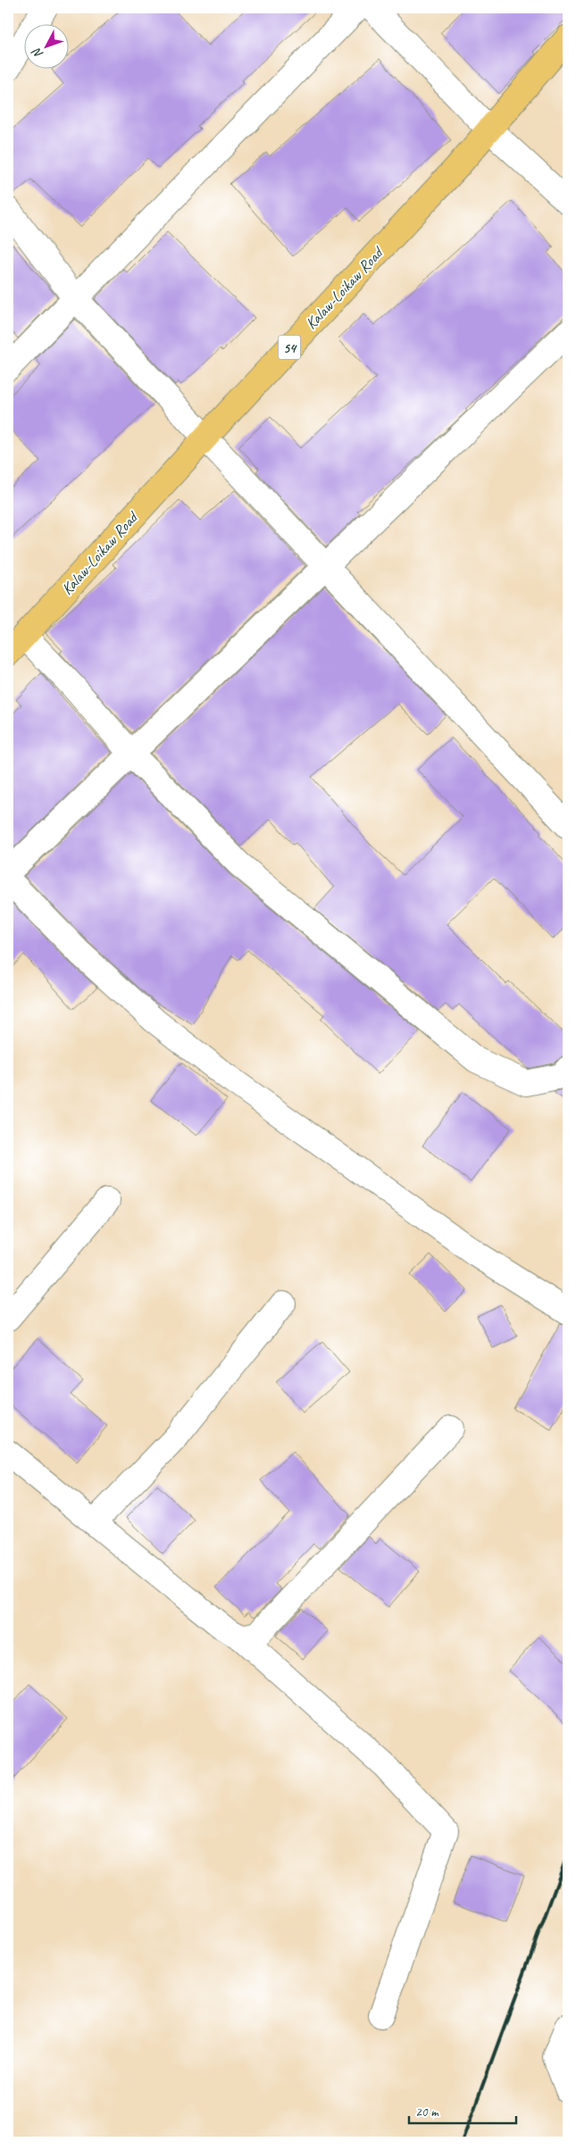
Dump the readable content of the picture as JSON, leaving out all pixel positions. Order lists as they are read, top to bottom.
{
  "streets": {
    "main road": ["Kalaw-Loikaw Road", "54"]
  },
  "scale_bar": "20 m",
  "north": "bottom left"
}
